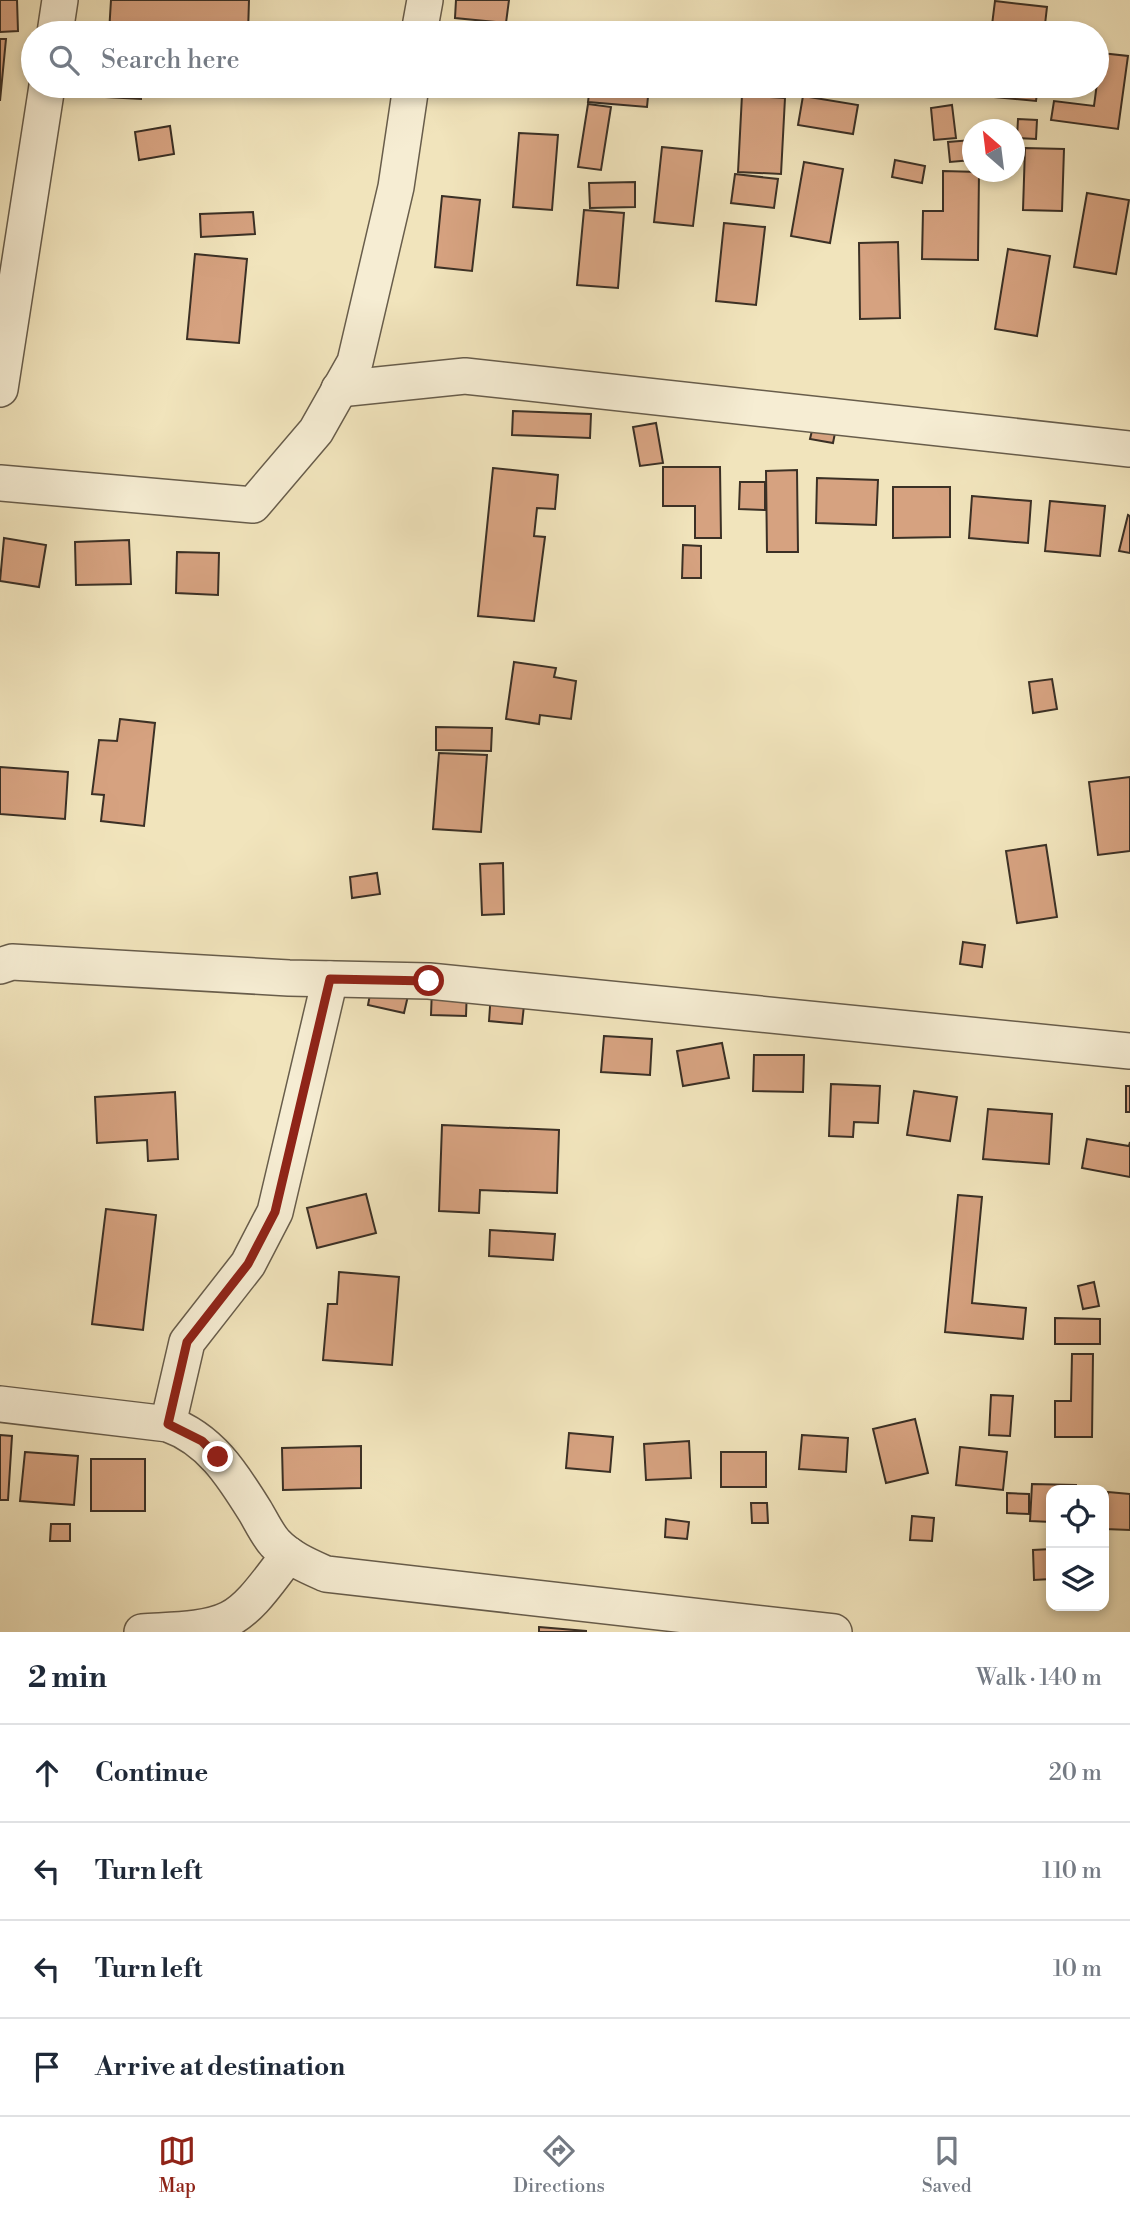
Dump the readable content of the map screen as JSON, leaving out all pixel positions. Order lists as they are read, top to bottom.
{
  "north": "top left",
  "page": {
    "search": "Search here",
    "heading": ["2 min", "Walk · 140 m"],
    "list": [
      ["Continue", "20 m"],
      ["Turn left", "110 m"],
      ["Turn left", "10 m"],
      "Arrive at destination"
    ],
    "nav": ["Map", "Directions", "Saved"]
  }
}
